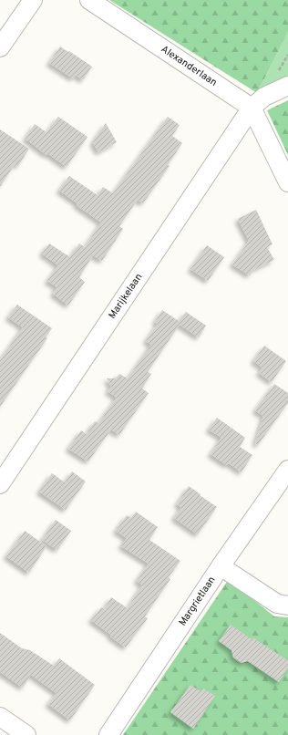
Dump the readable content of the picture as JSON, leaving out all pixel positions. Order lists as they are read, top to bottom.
{
  "streets": {
    "street": ["Alexanderlaan", "Marijkelaan", "Margrietlaan"]
  },
  "crossings": [
    ["Alexanderlaan", "Marijkelaan"]
  ]
}
